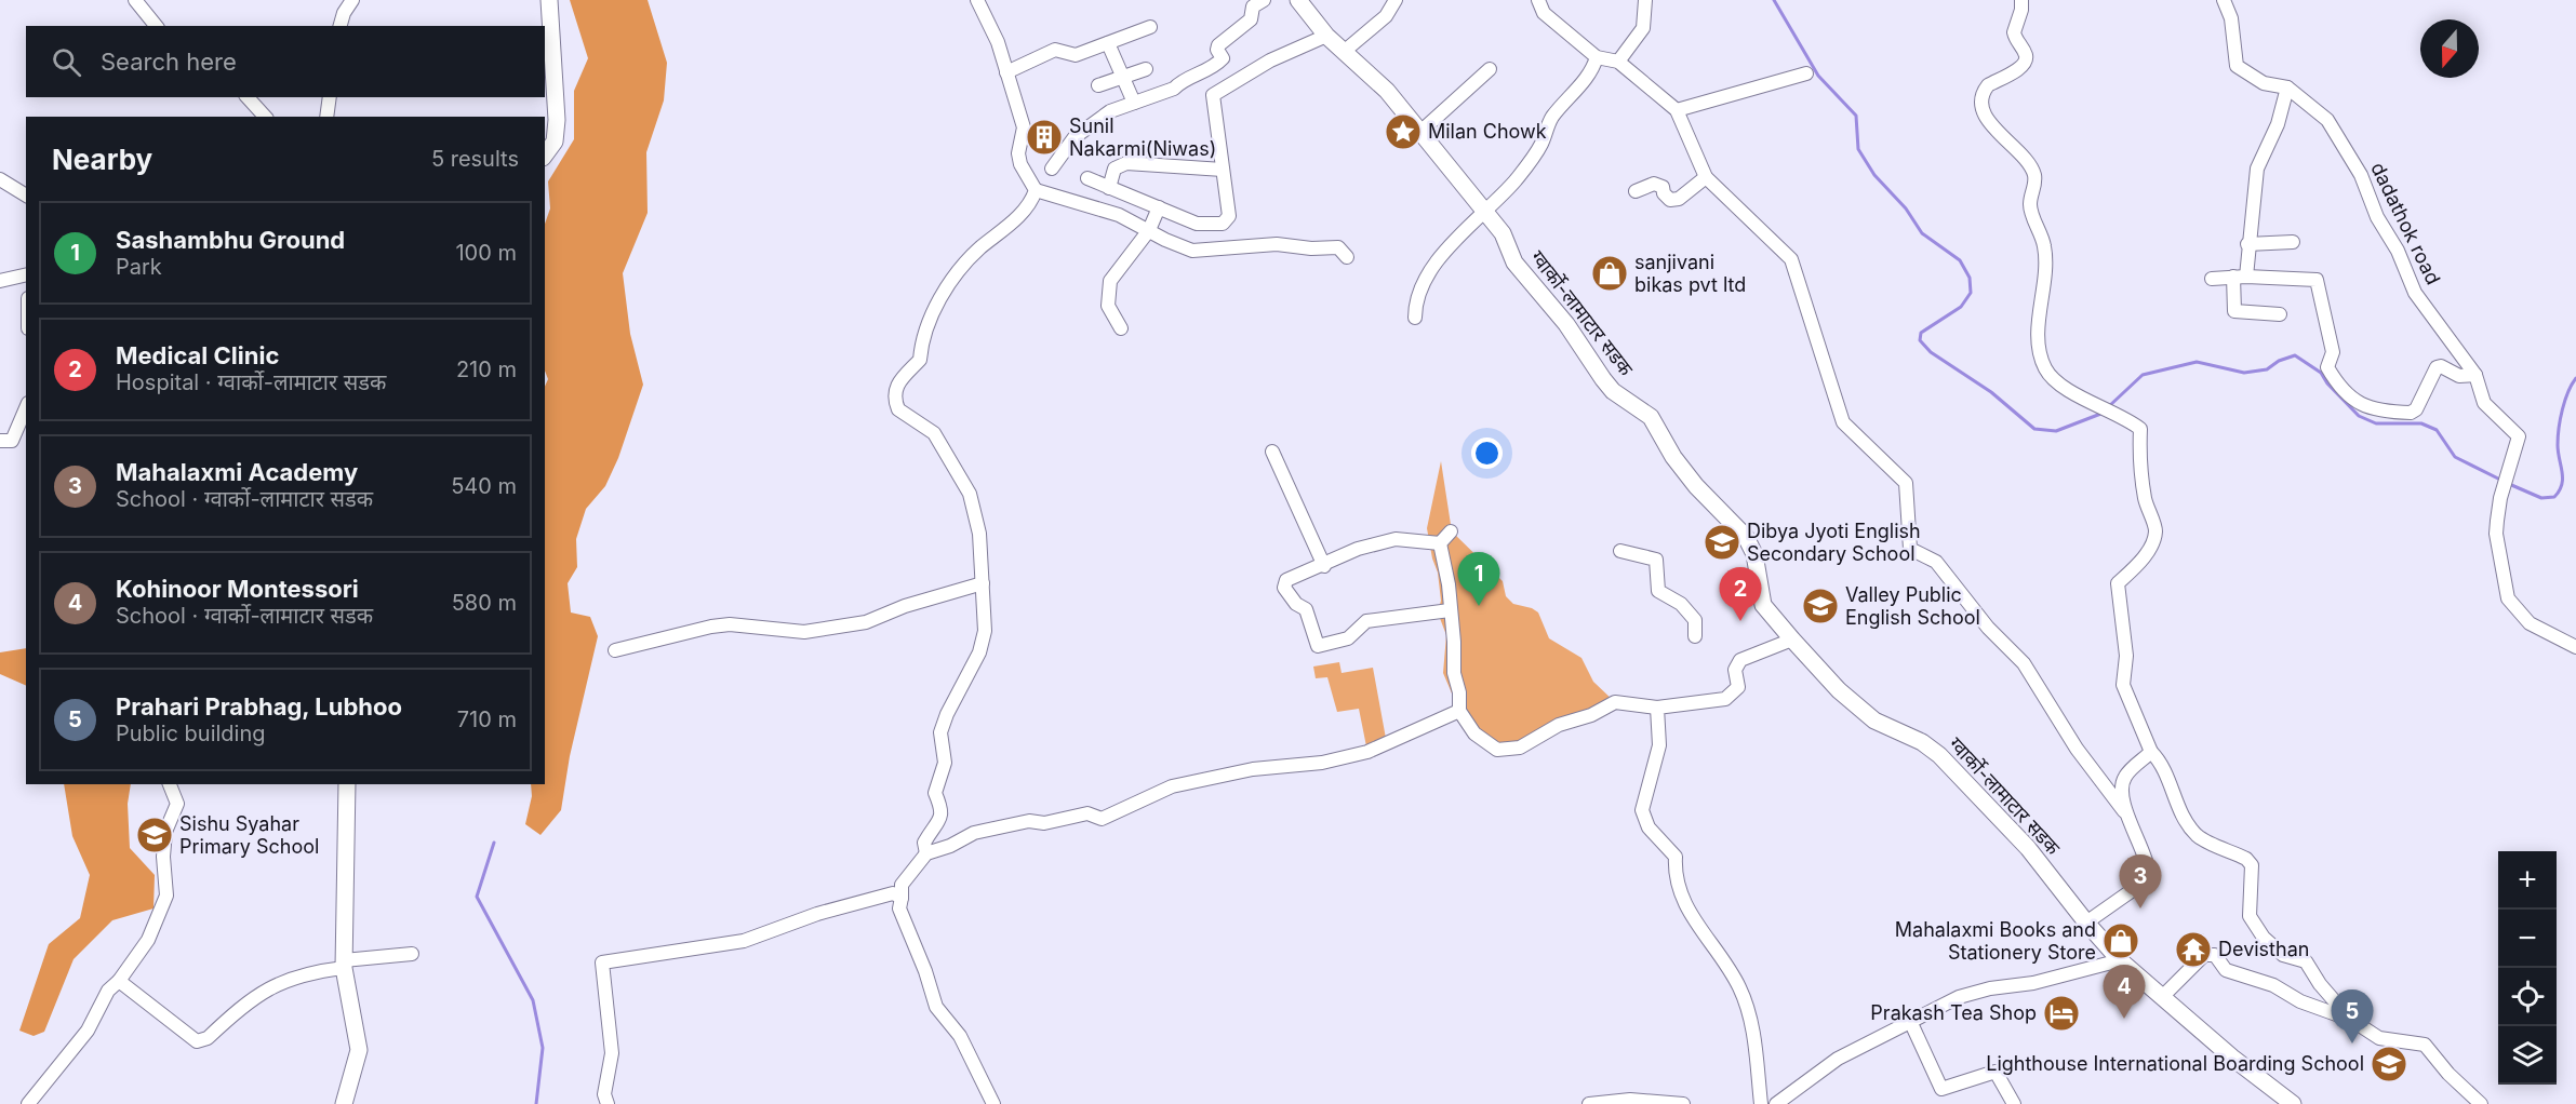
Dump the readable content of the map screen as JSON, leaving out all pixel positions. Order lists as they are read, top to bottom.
{
  "streets": {
    "main road": ["ग्वार्को-लामाटार सडक"],
    "street": ["dadathok road"]
  },
  "places": {
    "place": ["Milan Chowk"],
    "building": ["Sunil Nakarmi(Niwas)"],
    "shop": ["sanjivani bikas pvt ltd", "Mahalaxmi Books and Stationery Store"],
    "school or university": [
      "Dibya Jyoti English Secondary School",
      "Valley Public English School",
      "Sishu Syahar Primary School",
      "Lighthouse International Boarding School"
    ],
    "temple": ["Devisthan"],
    "hotel": ["Prakash Tea Shop"]
  },
  "north": "bottom",
  "page": {
    "search": "Search here",
    "heading": ["Nearby", "5 results"],
    "list": [
      {
        "mark": "1",
        "name": "Sashambhu Ground",
        "note": "Park",
        "value": "100 m"
      },
      {
        "mark": "2",
        "name": "Medical Clinic",
        "note": "Hospital · ग्वार्को-लामाटार सडक",
        "value": "210 m"
      },
      {
        "mark": "3",
        "name": "Mahalaxmi Academy",
        "note": "School · ग्वार्को-लामाटार सडक",
        "value": "540 m"
      },
      {
        "mark": "4",
        "name": "Kohinoor Montessori",
        "note": "School · ग्वार्को-लामाटार सडक",
        "value": "580 m"
      },
      {
        "mark": "5",
        "name": "Prahari Prabhag, Lubhoo",
        "note": "Public building",
        "value": "710 m"
      }
    ],
    "pins": [
      "1",
      "2",
      "3",
      "4",
      "5"
    ],
    "map_buttons": ["+", "−"]
  }
}
